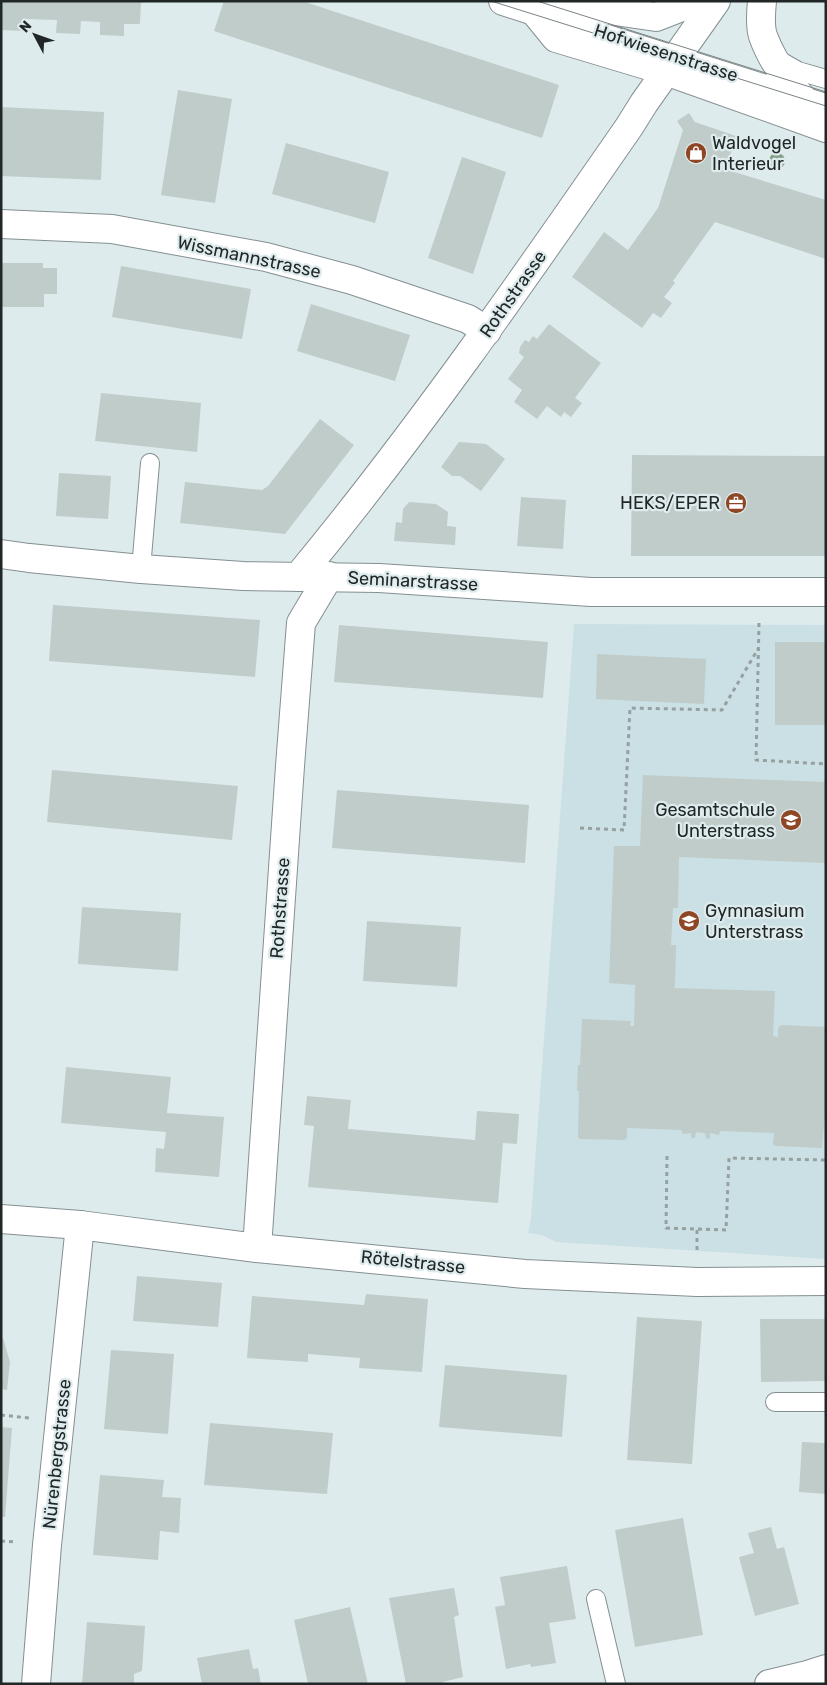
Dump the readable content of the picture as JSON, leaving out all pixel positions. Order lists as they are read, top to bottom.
{
  "streets": {
    "street": [
      "Hofwiesenstrasse",
      "Wissmannstrasse",
      "Rothstrasse",
      "Seminarstrasse",
      "Rötelstrasse",
      "Nürenbergstrasse"
    ]
  },
  "crossings": [
    ["Hofwiesenstrasse", "Rothstrasse"],
    ["Wissmannstrasse", "Rothstrasse"],
    ["Rothstrasse", "Seminarstrasse"],
    ["Rothstrasse", "Rötelstrasse"],
    ["Rötelstrasse", "Nürenbergstrasse"]
  ],
  "places": {
    "shop": ["Waldvogel Interieur"],
    "office": ["HEKS/EPER"],
    "school or university": ["Gesamtschule Unterstrass", "Gymnasium Unterstrass"]
  },
  "north": "top left"
}
